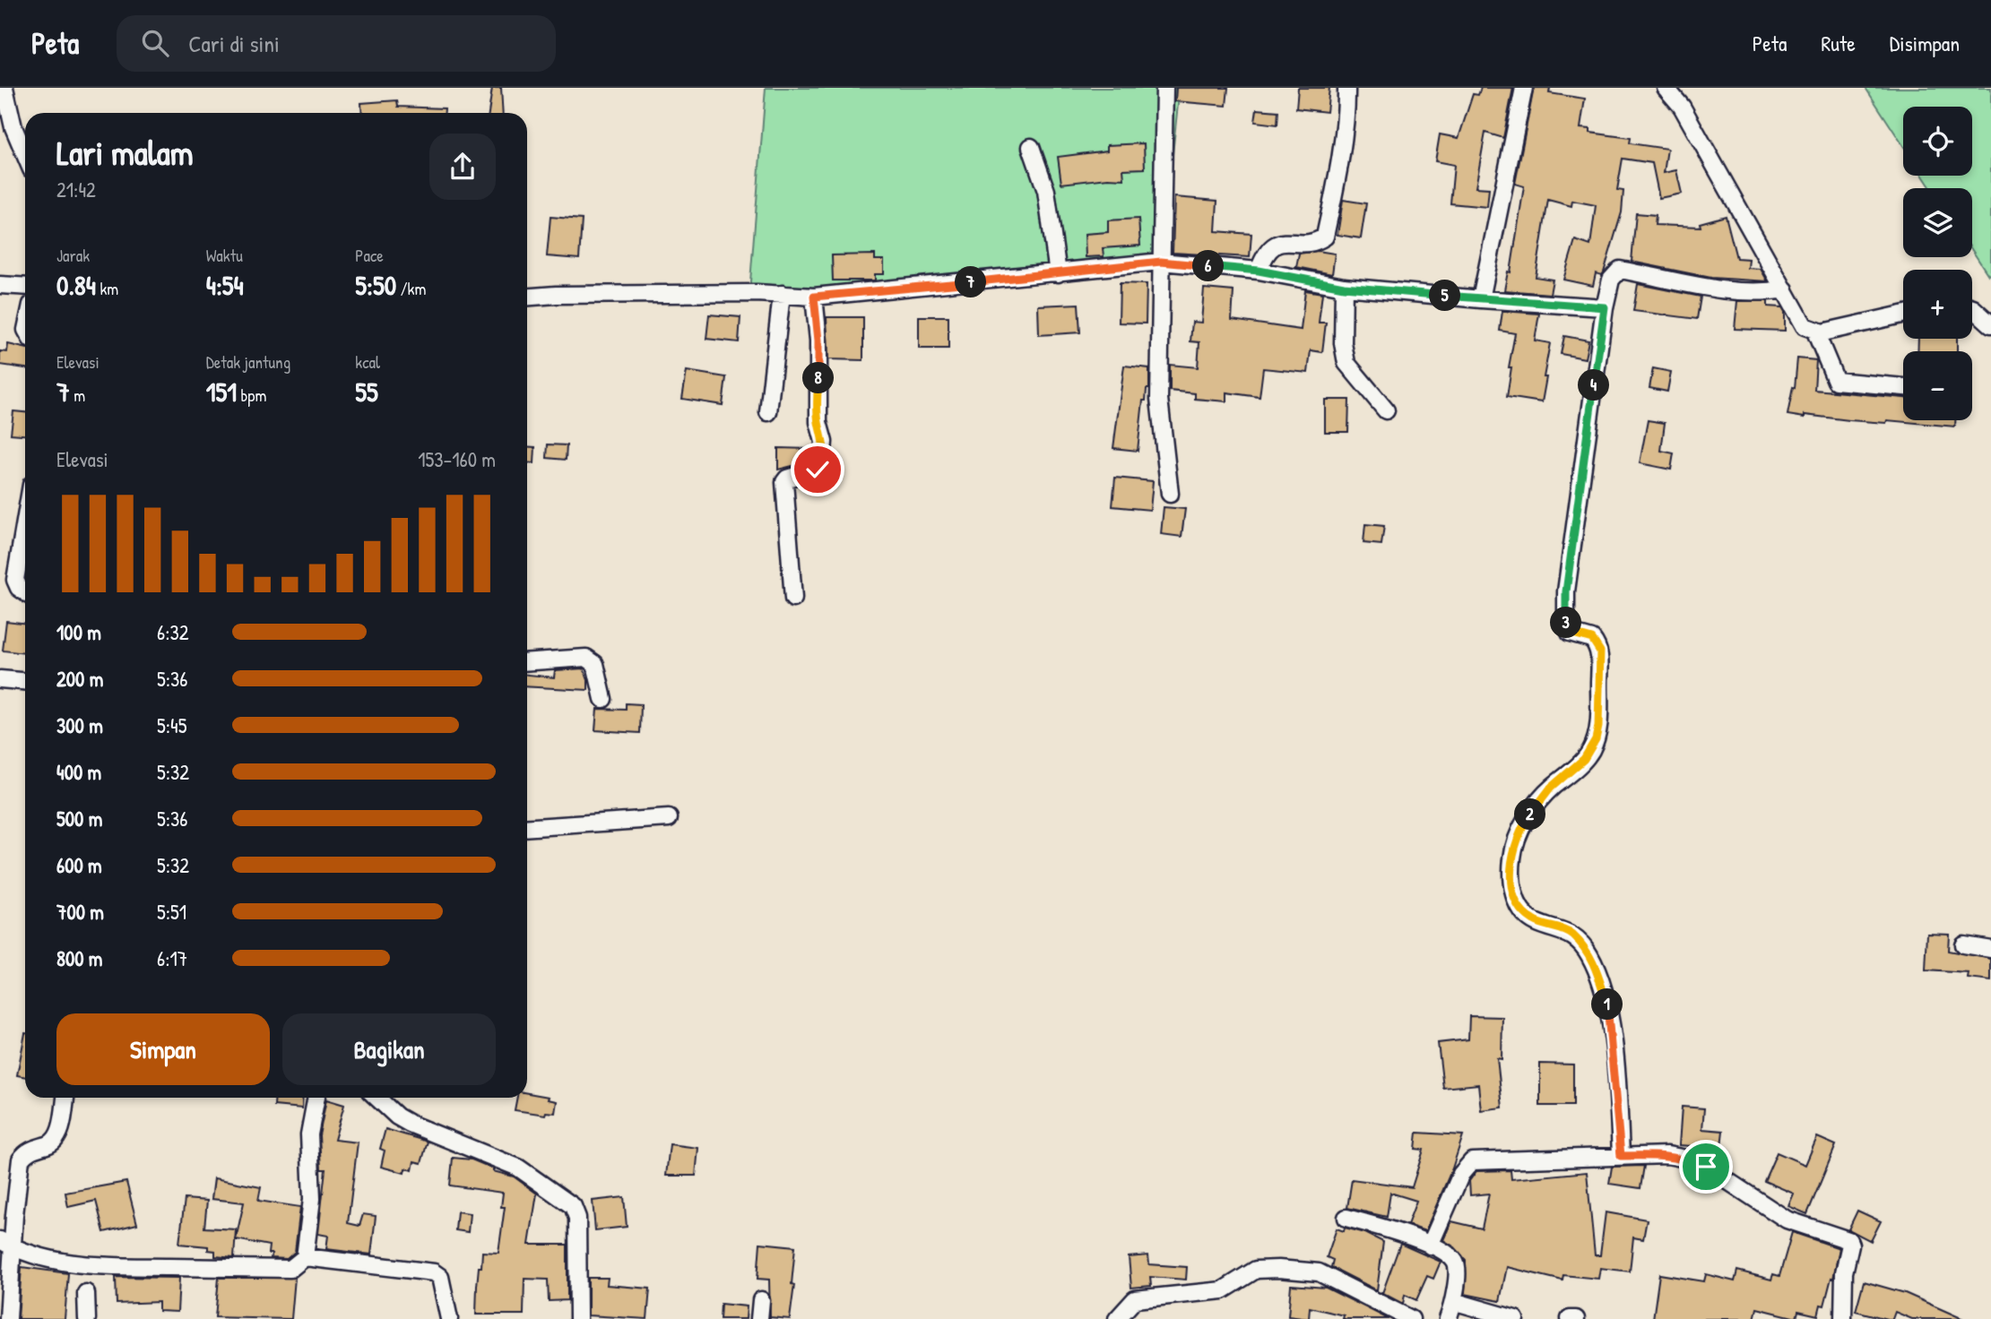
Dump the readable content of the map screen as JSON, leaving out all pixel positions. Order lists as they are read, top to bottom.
{
  "page": {
    "header": "Peta",
    "search": "Cari di sini",
    "nav": ["Peta", "Rute", "Disimpan"],
    "map_buttons": ["+", "−"],
    "heading": ["Lari malam", "21:42"],
    "stats": [
      ["Jarak", "0.84 km"],
      ["Waktu", "4:54"],
      ["Pace", "5:50 /km"],
      ["Elevasi", "7 m"],
      ["Detak jantung", "151 bpm"],
      ["kcal", "55"]
    ],
    "pins": [
      "6",
      "7",
      "5",
      "8",
      "4",
      "3",
      "2",
      "1"
    ],
    "chart": ["Elevasi", "153–160 m"],
    "list": [
      {
        "name": "100 m",
        "note": "6:32"
      },
      {
        "name": "200 m",
        "note": "5:36"
      },
      {
        "name": "300 m",
        "note": "5:45"
      },
      {
        "name": "400 m",
        "note": "5:32"
      },
      {
        "name": "500 m",
        "note": "5:36"
      },
      {
        "name": "600 m",
        "note": "5:32"
      },
      {
        "name": "700 m",
        "note": "5:51"
      },
      {
        "name": "800 m",
        "note": "6:17"
      }
    ],
    "buttons": ["Simpan", "Bagikan"]
  }
}
